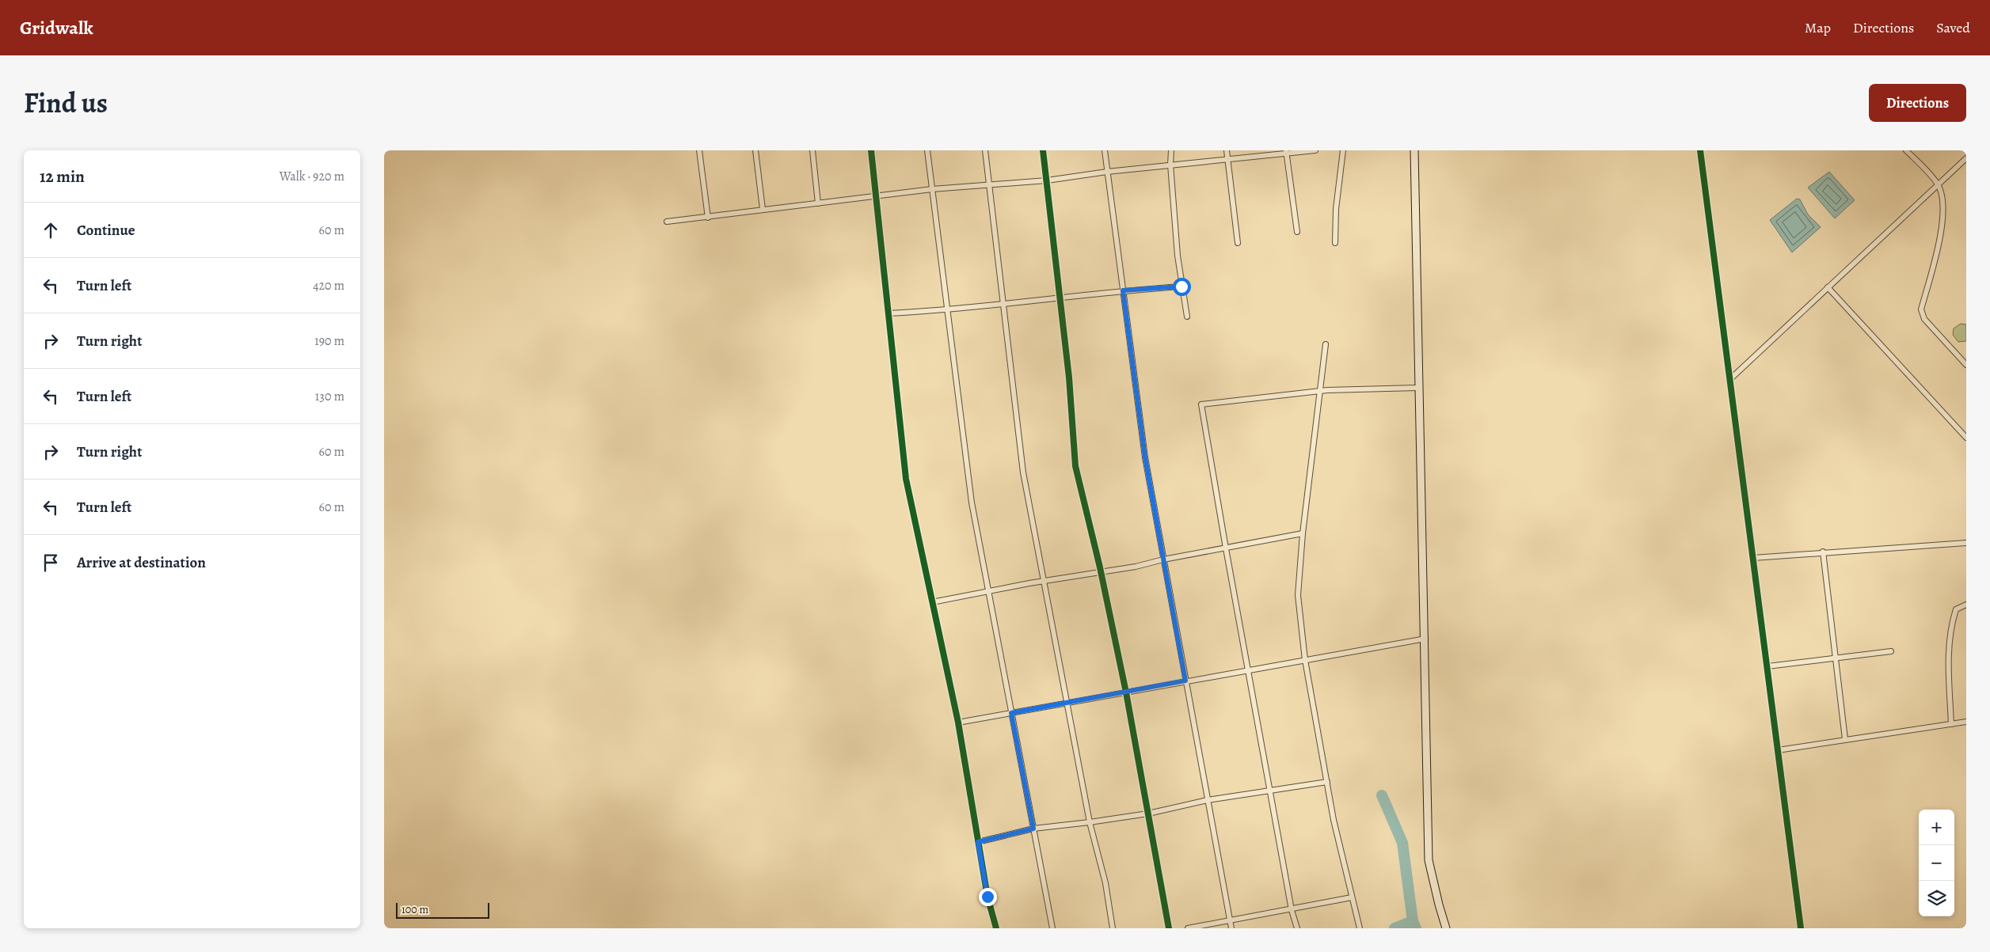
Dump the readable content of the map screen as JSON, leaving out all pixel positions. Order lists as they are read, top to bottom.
{
  "scale_bar": "100 m",
  "page": {
    "header": "Gridwalk",
    "nav": ["Map", "Directions", "Saved"],
    "title": "Find us",
    "buttons": "Directions",
    "heading": ["12 min", "Walk · 920 m"],
    "list": [
      ["Continue", "60 m"],
      ["Turn left", "420 m"],
      ["Turn right", "190 m"],
      ["Turn left", "130 m"],
      ["Turn right", "60 m"],
      ["Turn left", "60 m"],
      "Arrive at destination"
    ],
    "map_buttons": ["+", "−"],
    "scale": "100 m"
  }
}
